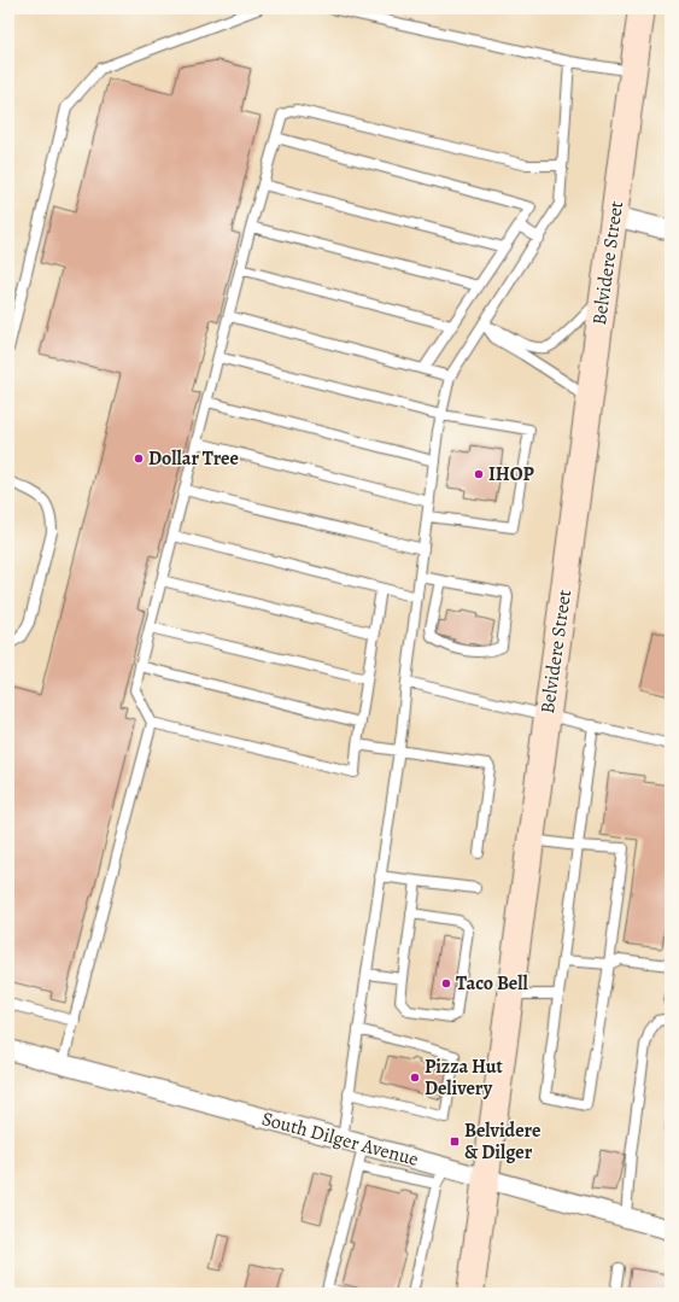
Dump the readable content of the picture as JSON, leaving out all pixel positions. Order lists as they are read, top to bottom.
{
  "streets": {
    "main road": ["Belvidere Street"],
    "street": ["South Dilger Avenue"]
  },
  "crossings": [
    ["Belvidere Street", "South Dilger Avenue"]
  ],
  "places": {
    "other": [
      "Dollar Tree",
      "IHOP",
      "Taco Bell",
      "Pizza Hut Delivery"
    ],
    "transit": ["Belvidere & Dilger"]
  }
}
